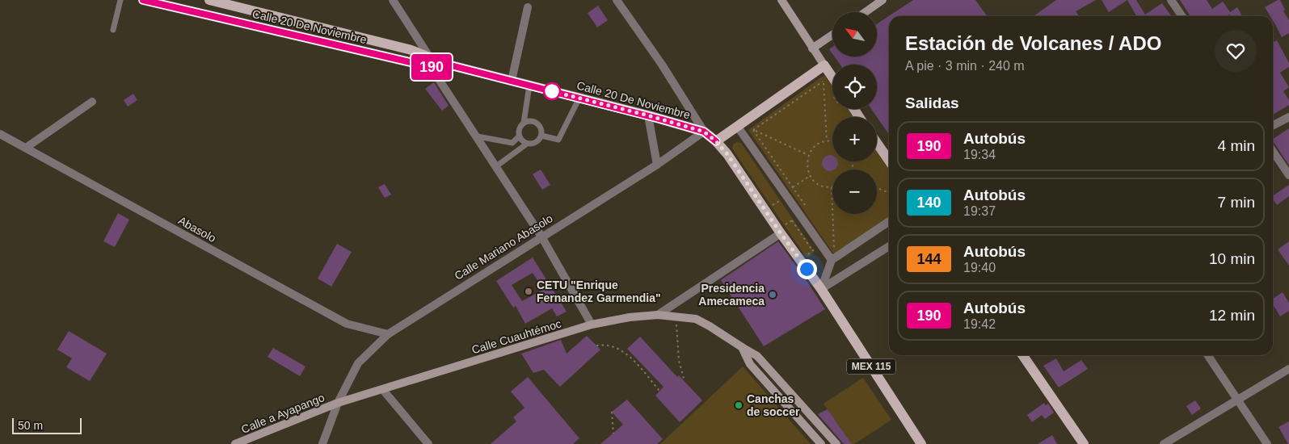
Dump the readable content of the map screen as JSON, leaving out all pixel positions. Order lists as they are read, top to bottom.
{
  "streets": {
    "main road": [
      "Calle 20 De Noviembre",
      "Calle Cuauhtémoc",
      "MEX 115",
      "Calle a Ayapango"
    ],
    "street": ["Abasolo", "Calle Mariano Abasolo"]
  },
  "crossings": [
    ["Calle 20 De Noviembre", "Calle Mariano Abasolo"],
    ["Calle 20 De Noviembre", "MEX 115"],
    ["Abasolo", "Calle Mariano Abasolo"],
    ["Calle Mariano Abasolo", "Calle Cuauhtémoc"],
    ["Calle Mariano Abasolo", "Calle a Ayapango"],
    ["Calle Cuauhtémoc", "Calle a Ayapango"]
  ],
  "places": ["CETU \"Enrique Fernandez Garmendia\"", "Presidencia Amecameca", "Canchas de soccer"],
  "lines": ["bus line 190"],
  "scale_bar": "50 m",
  "north": "top left",
  "page": {
    "on_map": "190",
    "map_buttons": ["+", "−"],
    "heading": [
      ["Estación de Volcanes / ADO", "A pie · 3 min · 240 m"],
      "Salidas"
    ],
    "list": [
      {
        "mark": "190",
        "name": "Autobús",
        "note": "19:34",
        "value": "4 min"
      },
      {
        "mark": "140",
        "name": "Autobús",
        "note": "19:37",
        "value": "7 min"
      },
      {
        "mark": "144",
        "name": "Autobús",
        "note": "19:40",
        "value": "10 min"
      },
      {
        "mark": "190",
        "name": "Autobús",
        "note": "19:42",
        "value": "12 min"
      }
    ],
    "scale": "50 m"
  }
}
